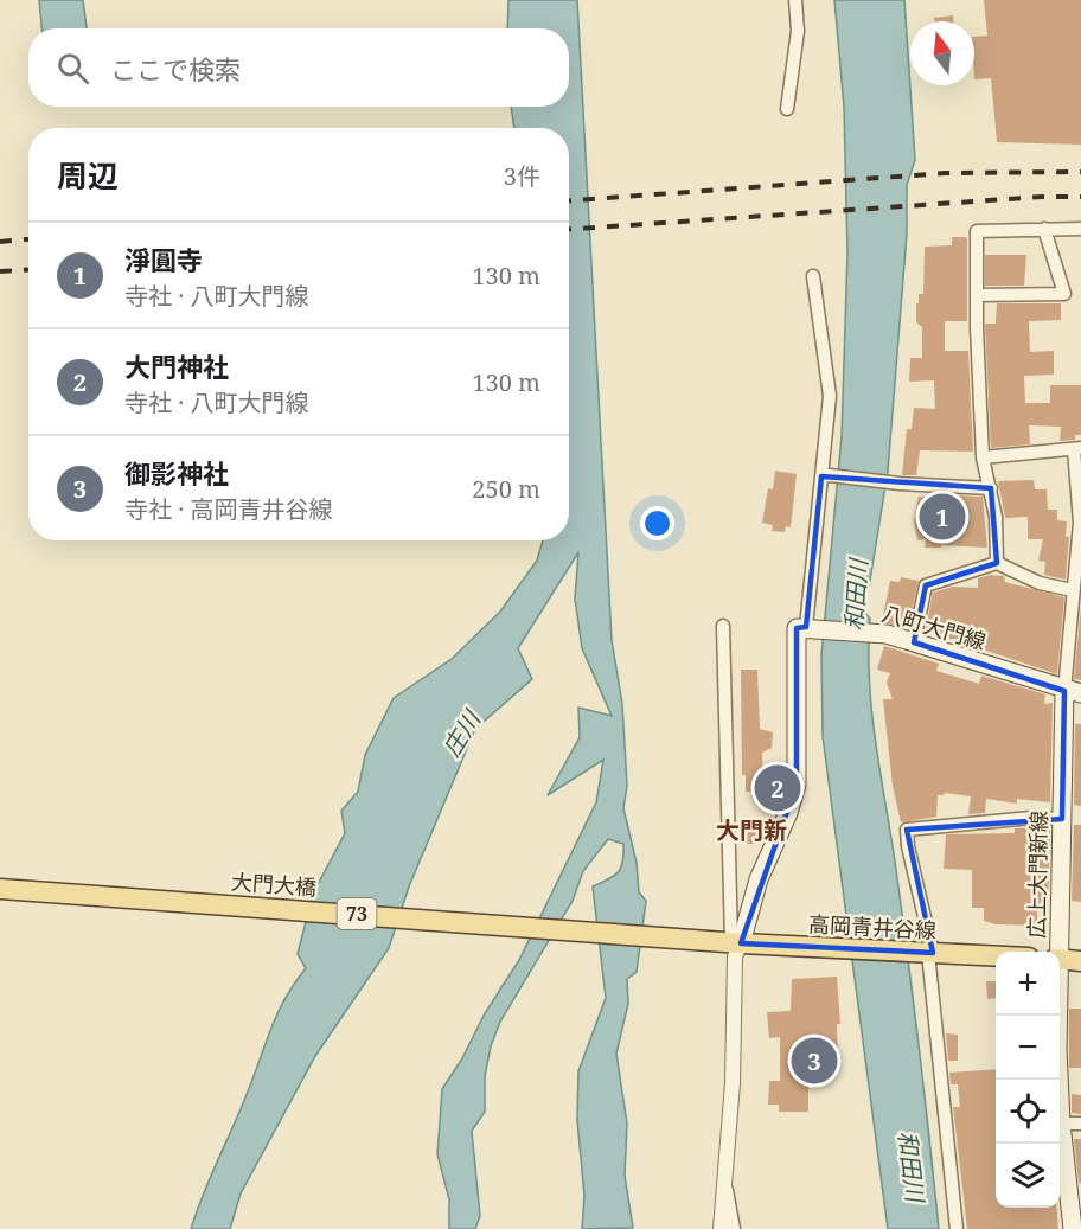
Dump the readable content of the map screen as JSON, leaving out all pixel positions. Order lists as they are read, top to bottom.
{
  "streets": {
    "main road": [
      "八町大門線",
      "広上大門新線",
      "大門大橋",
      "73",
      "高岡青井谷線"
    ]
  },
  "crossings": [
    ["八町大門線", "広上大門新線"],
    ["大門大橋", "高岡青井谷線"]
  ],
  "districts": ["大門新"],
  "water": ["和田川", "庄川"],
  "north": "top",
  "page": {
    "search": "ここで検索",
    "heading": ["周辺", "3件"],
    "list": [
      {
        "mark": "1",
        "name": "淨圓寺",
        "note": "寺社 · 八町大門線",
        "value": "130 m"
      },
      {
        "mark": "2",
        "name": "大門神社",
        "note": "寺社 · 八町大門線",
        "value": "130 m"
      },
      {
        "mark": "3",
        "name": "御影神社",
        "note": "寺社 · 高岡青井谷線",
        "value": "250 m"
      }
    ],
    "pins": ["1", "2", "3"],
    "map_buttons": ["+", "−"]
  }
}
